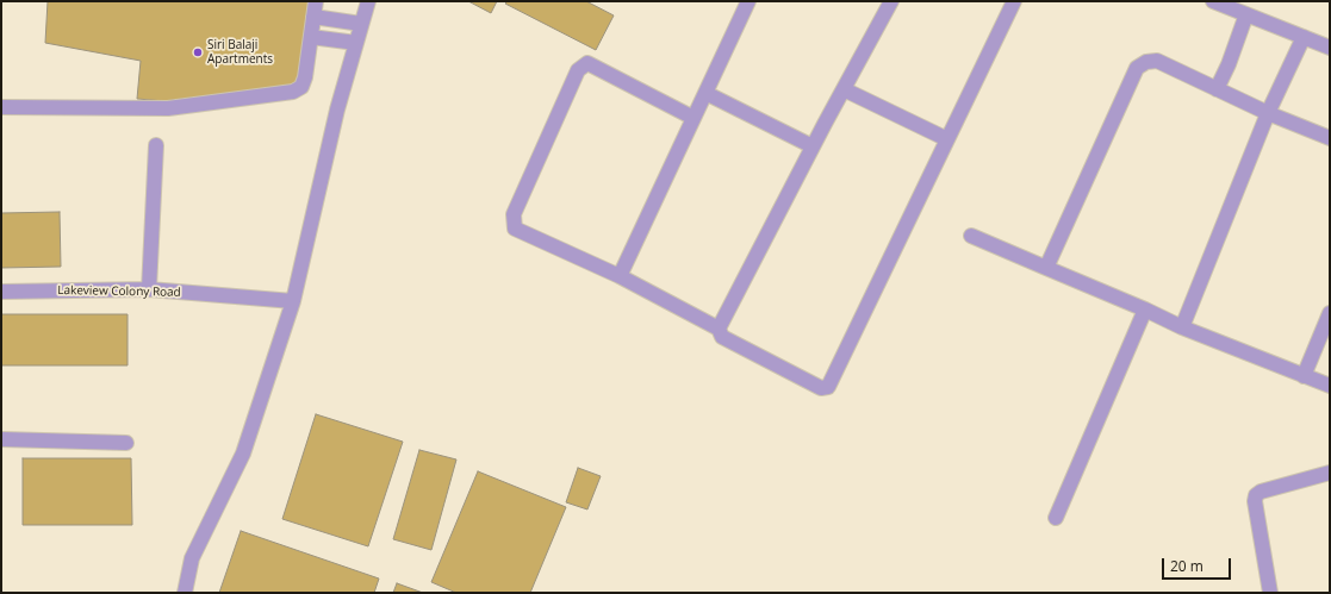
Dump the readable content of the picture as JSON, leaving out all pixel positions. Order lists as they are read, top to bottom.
{
  "streets": {
    "street": ["Lakeview Colony Road"]
  },
  "places": ["Siri Balaji Apartments"],
  "scale_bar": "20 m"
}
